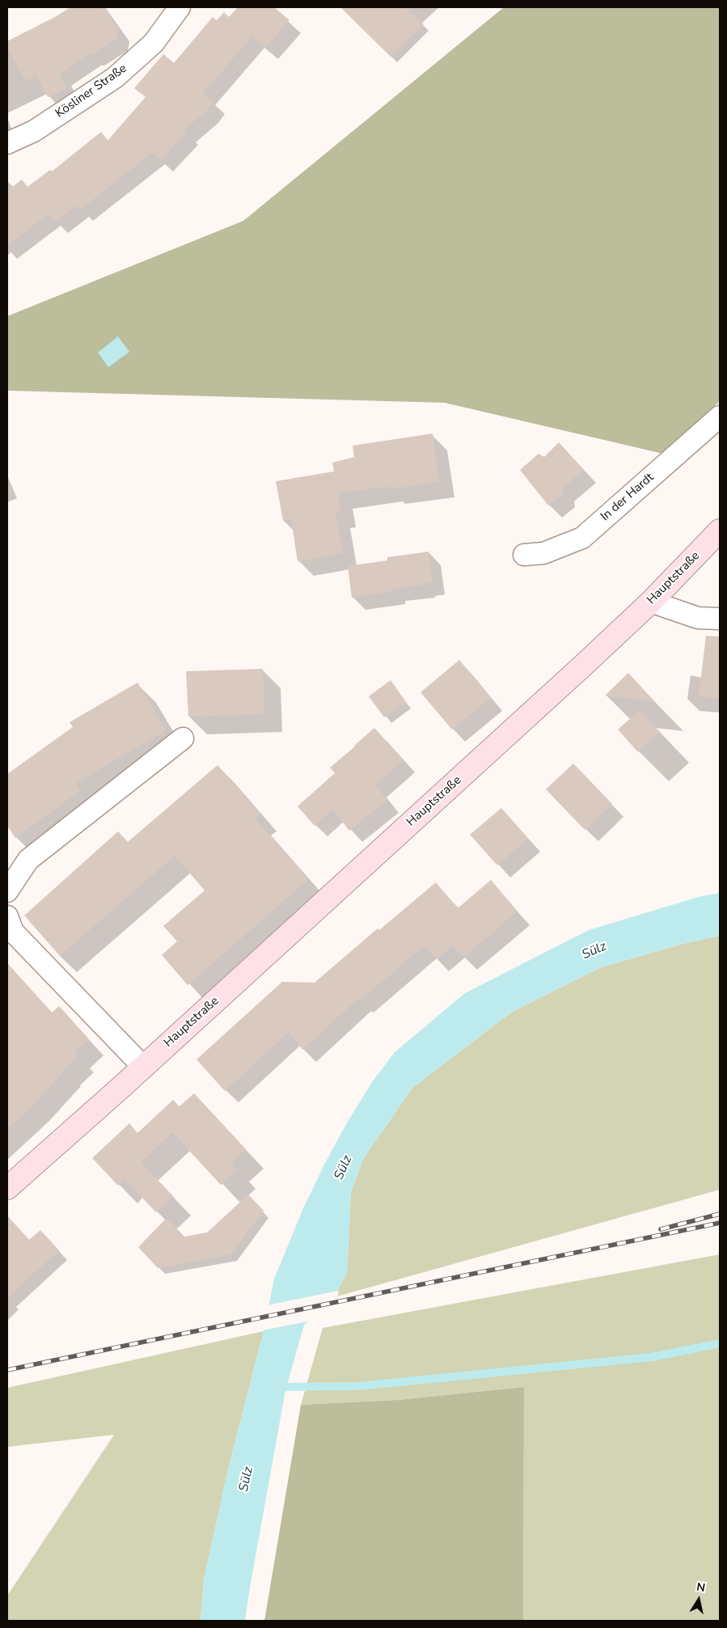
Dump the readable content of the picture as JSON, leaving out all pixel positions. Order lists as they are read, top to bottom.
{
  "streets": {
    "main road": ["Hauptstraße"],
    "street": ["Kösliner Straße", "In der Hardt"]
  },
  "water": ["Sülz"],
  "north": "top"
}
